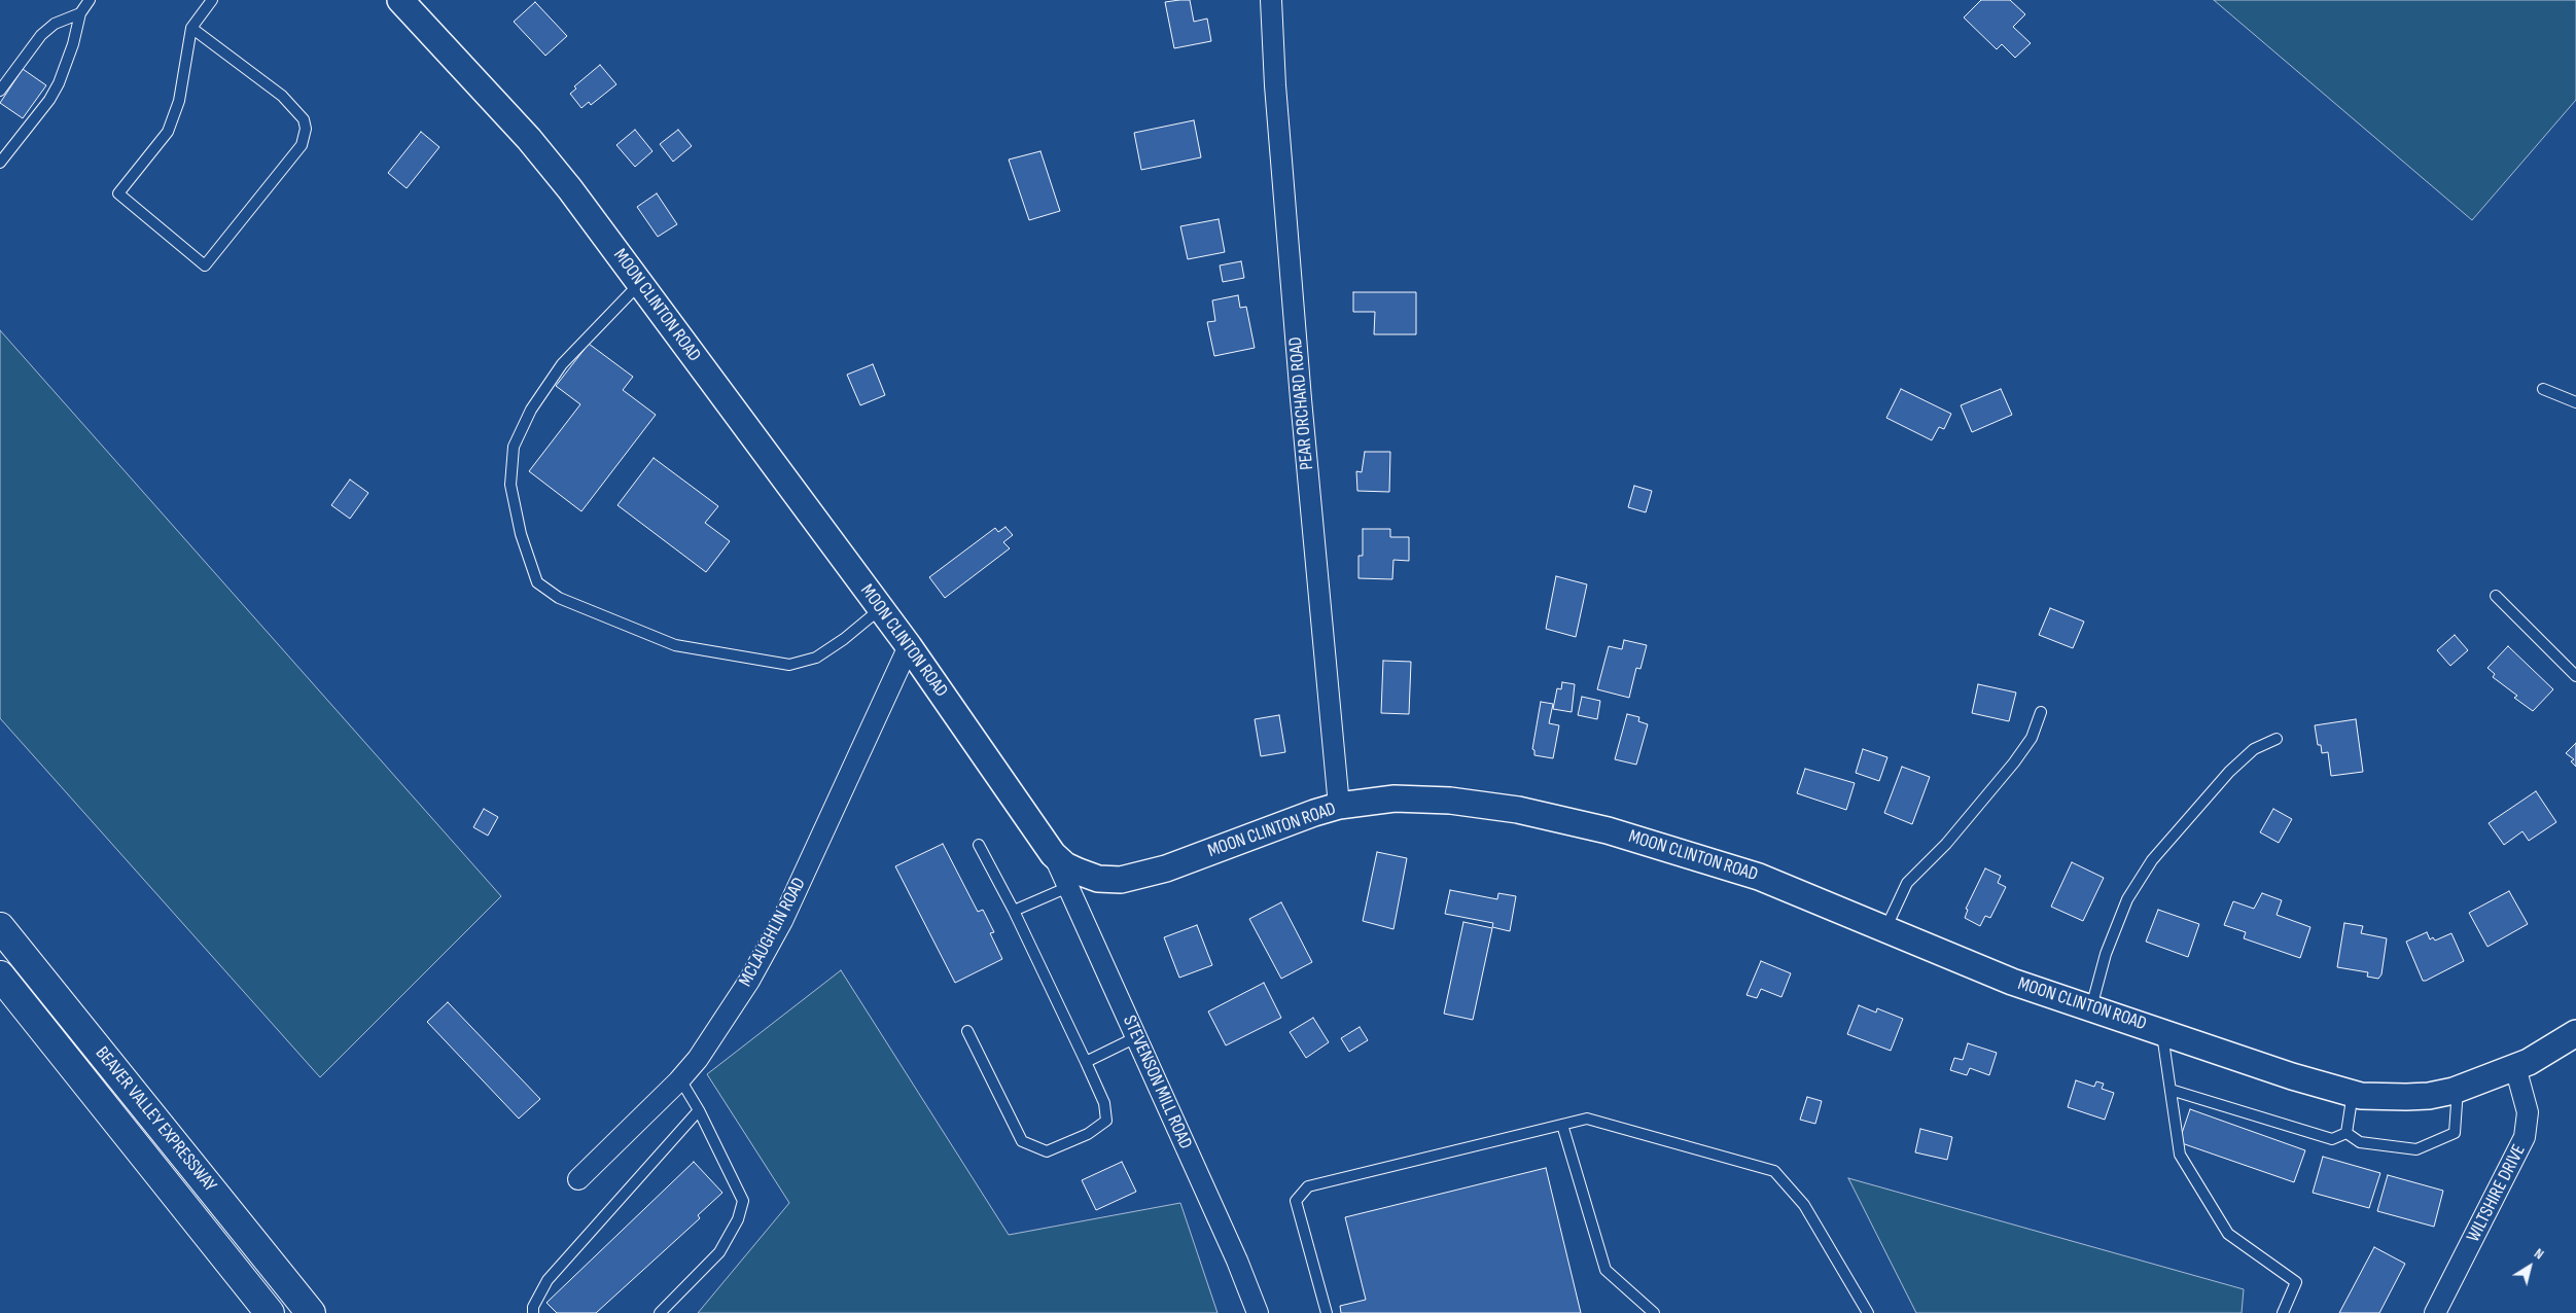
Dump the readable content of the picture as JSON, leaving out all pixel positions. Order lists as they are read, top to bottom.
{
  "streets": {
    "highway": ["BEAVER VALLEY EXPRESSWAY"],
    "street": [
      "MOON CLINTON ROAD",
      "PEAR ORCHARD ROAD",
      "MCLAUGHLIN ROAD",
      "STEVENSON MILL ROAD",
      "WILTSHIRE DRIVE"
    ]
  },
  "crossings": [
    ["MOON CLINTON ROAD", "PEAR ORCHARD ROAD"],
    ["MOON CLINTON ROAD", "MCLAUGHLIN ROAD"],
    ["MOON CLINTON ROAD", "STEVENSON MILL ROAD"],
    ["MOON CLINTON ROAD", "WILTSHIRE DRIVE"]
  ],
  "north": "top right"
}
